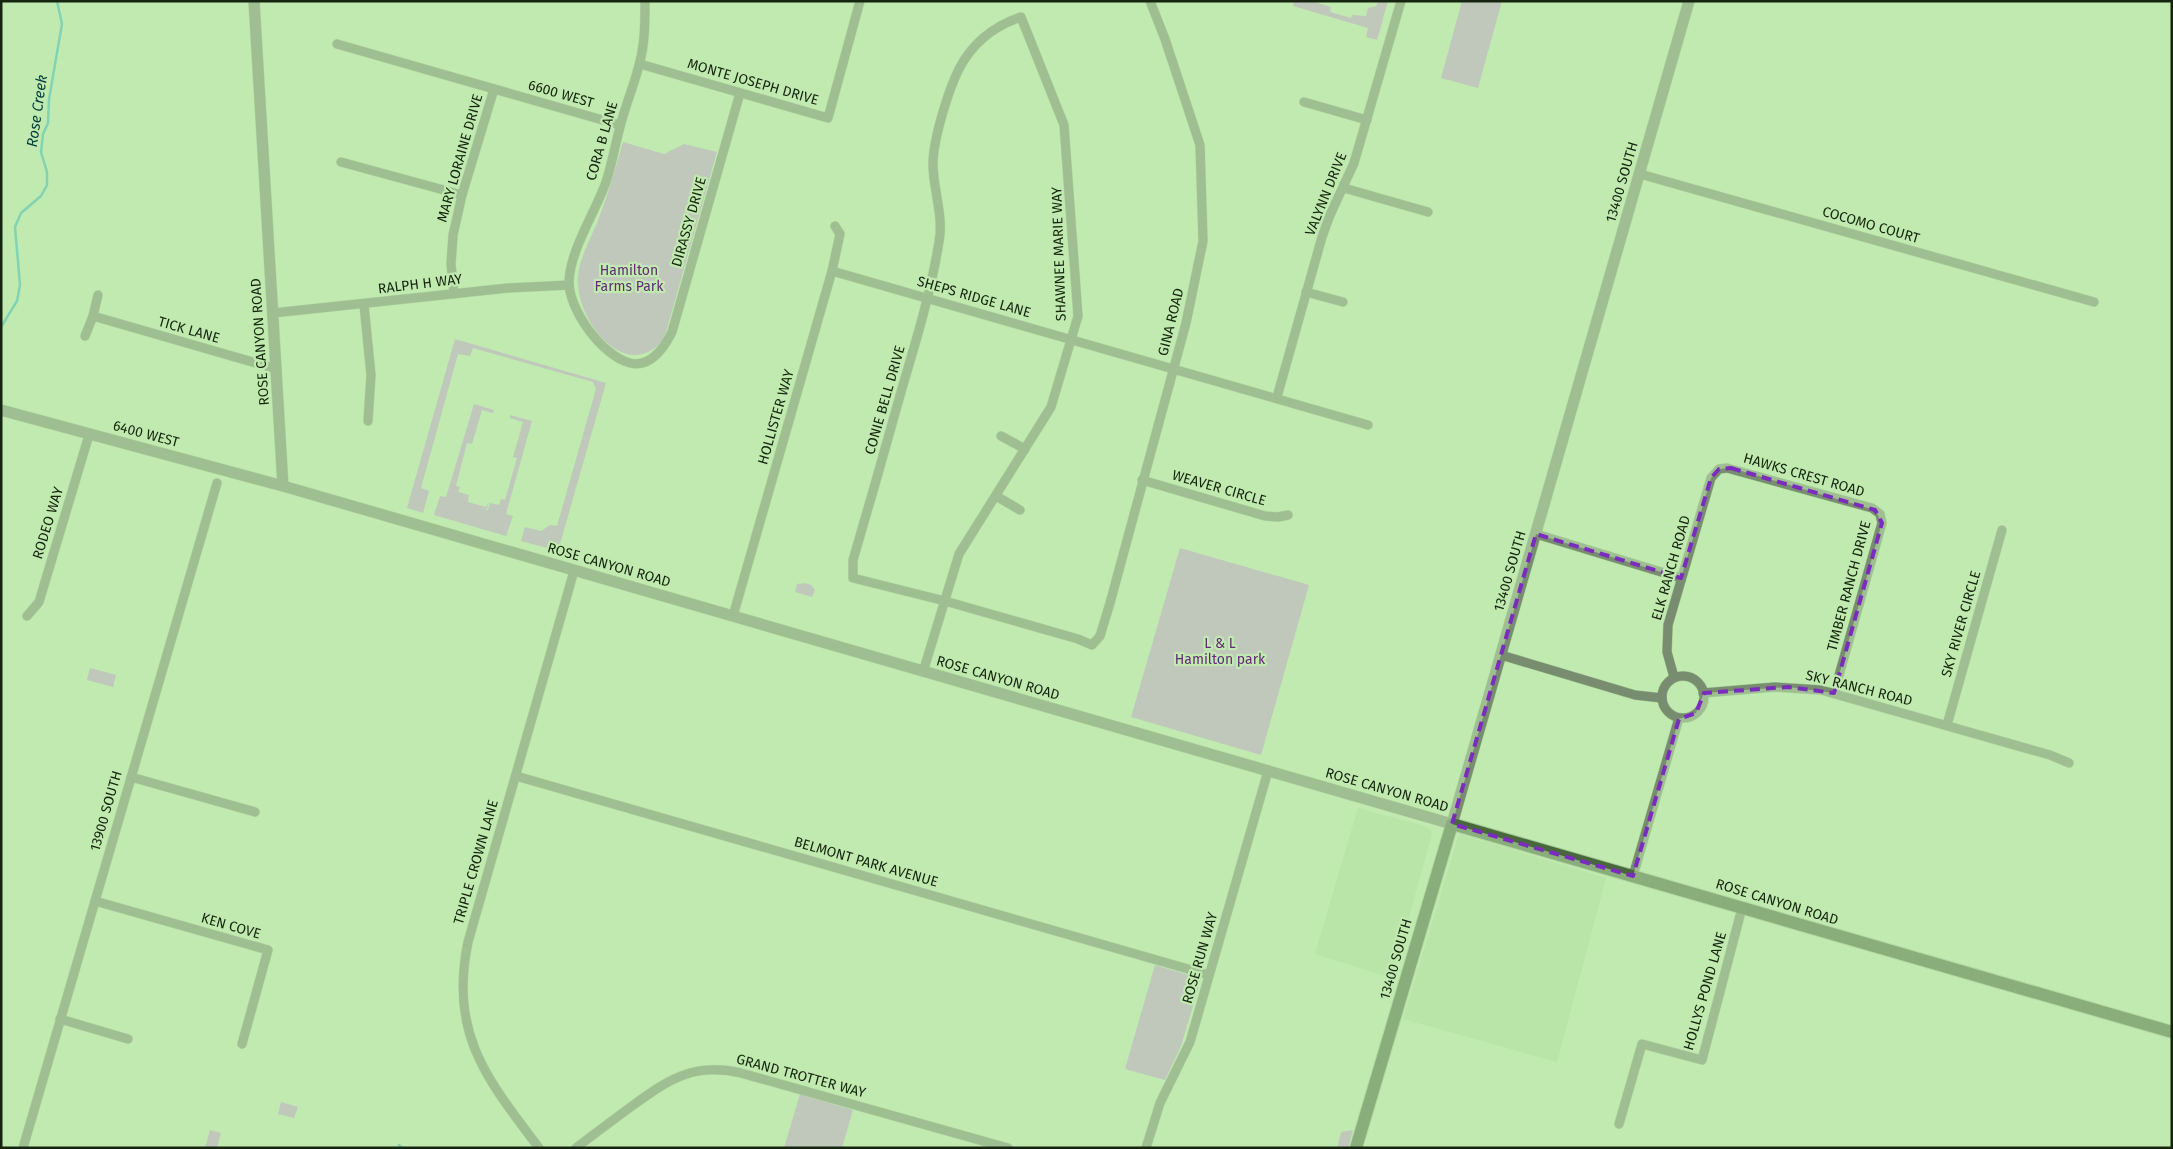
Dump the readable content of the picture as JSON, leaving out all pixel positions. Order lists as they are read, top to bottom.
{
  "streets": {
    "main road": ["13400 SOUTH", "ROSE CANYON ROAD"],
    "street": [
      "MONTE JOSEPH DRIVE",
      "6600 WEST",
      "CORA B LANE",
      "MARY LORAINE DRIVE",
      "VALYNN DRIVE",
      "DIRASSY DRIVE",
      "COCOMO COURT",
      "SHAWNEE MARIE WAY",
      "RALPH H WAY",
      "SHEPS RIDGE LANE",
      "GINA ROAD",
      "TICK LANE",
      "CONIE BELL DRIVE",
      "HOLLISTER WAY",
      "6400 WEST",
      "HAWKS CREST ROAD",
      "WEAVER CIRCLE",
      "RODEO WAY",
      "ELK RANCH ROAD",
      "TIMBER RANCH DRIVE",
      "SKY RIVER CIRCLE",
      "SKY RANCH ROAD",
      "13900 SOUTH",
      "TRIPLE CROWN LANE",
      "BELMONT PARK AVENUE",
      "KEN COVE",
      "ROSE RUN WAY",
      "HOLLYS POND LANE",
      "GRAND TROTTER WAY"
    ]
  },
  "crossings": [
    ["MONTE JOSEPH DRIVE", "CORA B LANE"],
    ["MONTE JOSEPH DRIVE", "DIRASSY DRIVE"],
    ["6600 WEST", "CORA B LANE"],
    ["6600 WEST", "MARY LORAINE DRIVE"],
    ["CORA B LANE", "DIRASSY DRIVE"],
    ["CORA B LANE", "RALPH H WAY"],
    ["MARY LORAINE DRIVE", "RALPH H WAY"],
    ["13400 SOUTH", "COCOMO COURT"],
    ["13400 SOUTH", "ROSE CANYON ROAD"],
    ["VALYNN DRIVE", "SHEPS RIDGE LANE"],
    ["DIRASSY DRIVE", "RALPH H WAY"],
    ["SHAWNEE MARIE WAY", "SHEPS RIDGE LANE"],
    ["SHAWNEE MARIE WAY", "ROSE CANYON ROAD"],
    ["SHAWNEE MARIE WAY", "CONIE BELL DRIVE"],
    ["RALPH H WAY", "ROSE CANYON ROAD"],
    ["SHEPS RIDGE LANE", "GINA ROAD"],
    ["SHEPS RIDGE LANE", "CONIE BELL DRIVE"],
    ["SHEPS RIDGE LANE", "HOLLISTER WAY"],
    ["GINA ROAD", "CONIE BELL DRIVE"],
    ["GINA ROAD", "WEAVER CIRCLE"],
    ["TICK LANE", "ROSE CANYON ROAD"],
    ["ROSE CANYON ROAD", "HOLLISTER WAY"],
    ["ROSE CANYON ROAD", "6400 WEST"],
    ["ROSE CANYON ROAD", "TRIPLE CROWN LANE"],
    ["ROSE CANYON ROAD", "ROSE RUN WAY"],
    ["ROSE CANYON ROAD", "HOLLYS POND LANE"],
    ["6400 WEST", "RODEO WAY"],
    ["HAWKS CREST ROAD", "ELK RANCH ROAD"],
    ["HAWKS CREST ROAD", "TIMBER RANCH DRIVE"],
    ["ELK RANCH ROAD", "SKY RANCH ROAD"],
    ["TIMBER RANCH DRIVE", "SKY RANCH ROAD"],
    ["SKY RIVER CIRCLE", "SKY RANCH ROAD"],
    ["13900 SOUTH", "KEN COVE"],
    ["TRIPLE CROWN LANE", "BELMONT PARK AVENUE"],
    ["BELMONT PARK AVENUE", "ROSE RUN WAY"]
  ],
  "water": ["Rose Creek"],
  "parks": ["Hamilton Farms Park", "L & L Hamilton park"]
}
